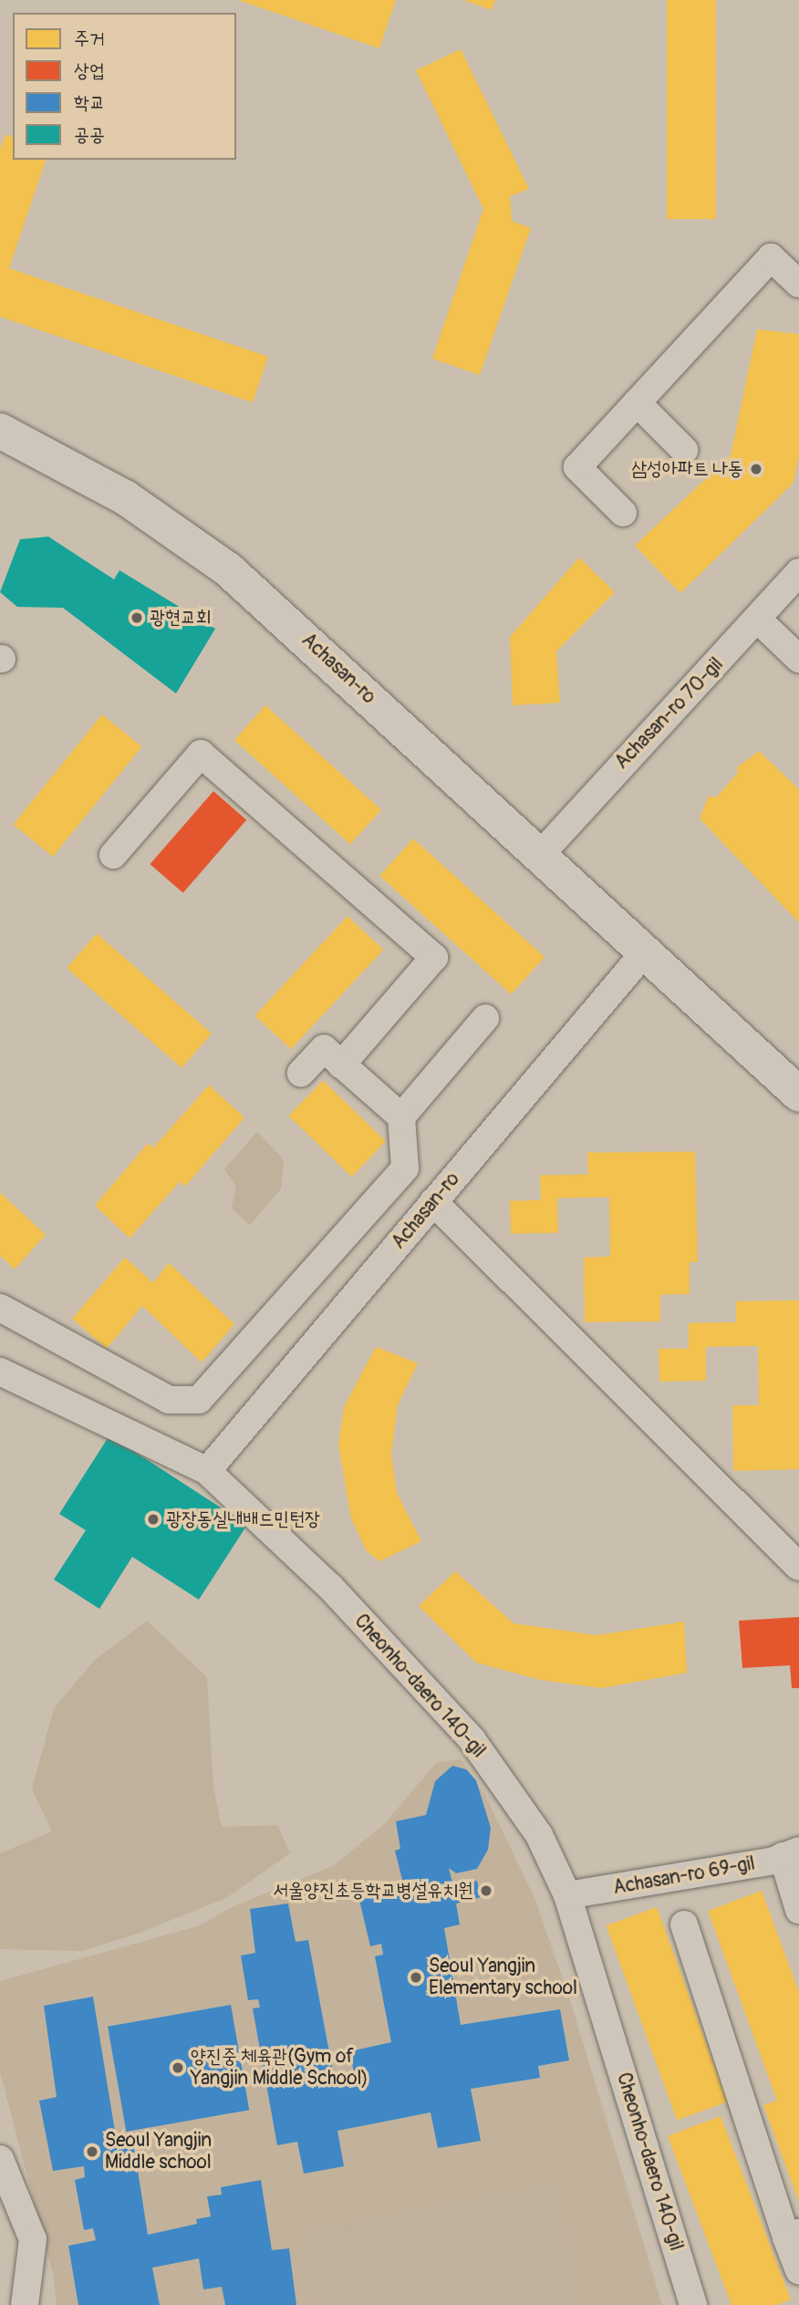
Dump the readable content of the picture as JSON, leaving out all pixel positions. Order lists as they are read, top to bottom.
{
  "streets": {
    "main road": ["Achasan-ro"],
    "street": ["Achasan-ro 70-gil", "Cheonho-daero 140-gil", "Achasan-ro 69-gil"]
  },
  "crossings": [
    ["Achasan-ro", "Achasan-ro 70-gil"],
    ["Achasan-ro", "Cheonho-daero 140-gil"],
    ["Cheonho-daero 140-gil", "Achasan-ro 69-gil"]
  ],
  "places": [
    "삼성아파트 나동",
    "광현교회",
    "광장동실내배드민턴장",
    "서울양진초등학교병설유치원",
    "Seoul Yangjin Elementary school",
    "양진중 체육관(Gym of Yangjin Middle School)",
    "Seoul Yangjin Middle school"
  ],
  "legend": [
    "주거",
    "상업",
    "학교",
    "공공"
  ]
}
